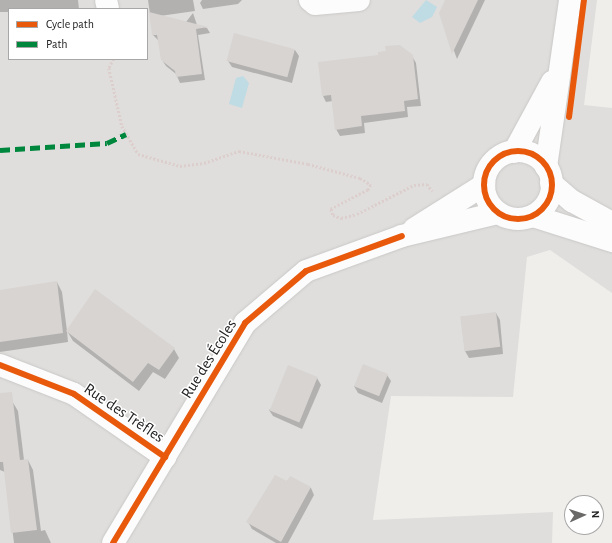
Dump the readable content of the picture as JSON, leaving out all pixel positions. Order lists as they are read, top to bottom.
{
  "streets": {
    "street": ["Rue des Écoles", "Rue des Trèfles"]
  },
  "crossings": [
    ["Rue des Écoles", "Rue des Trèfles"]
  ],
  "legend": ["Cycle path", "Path"],
  "north": "right"
}
